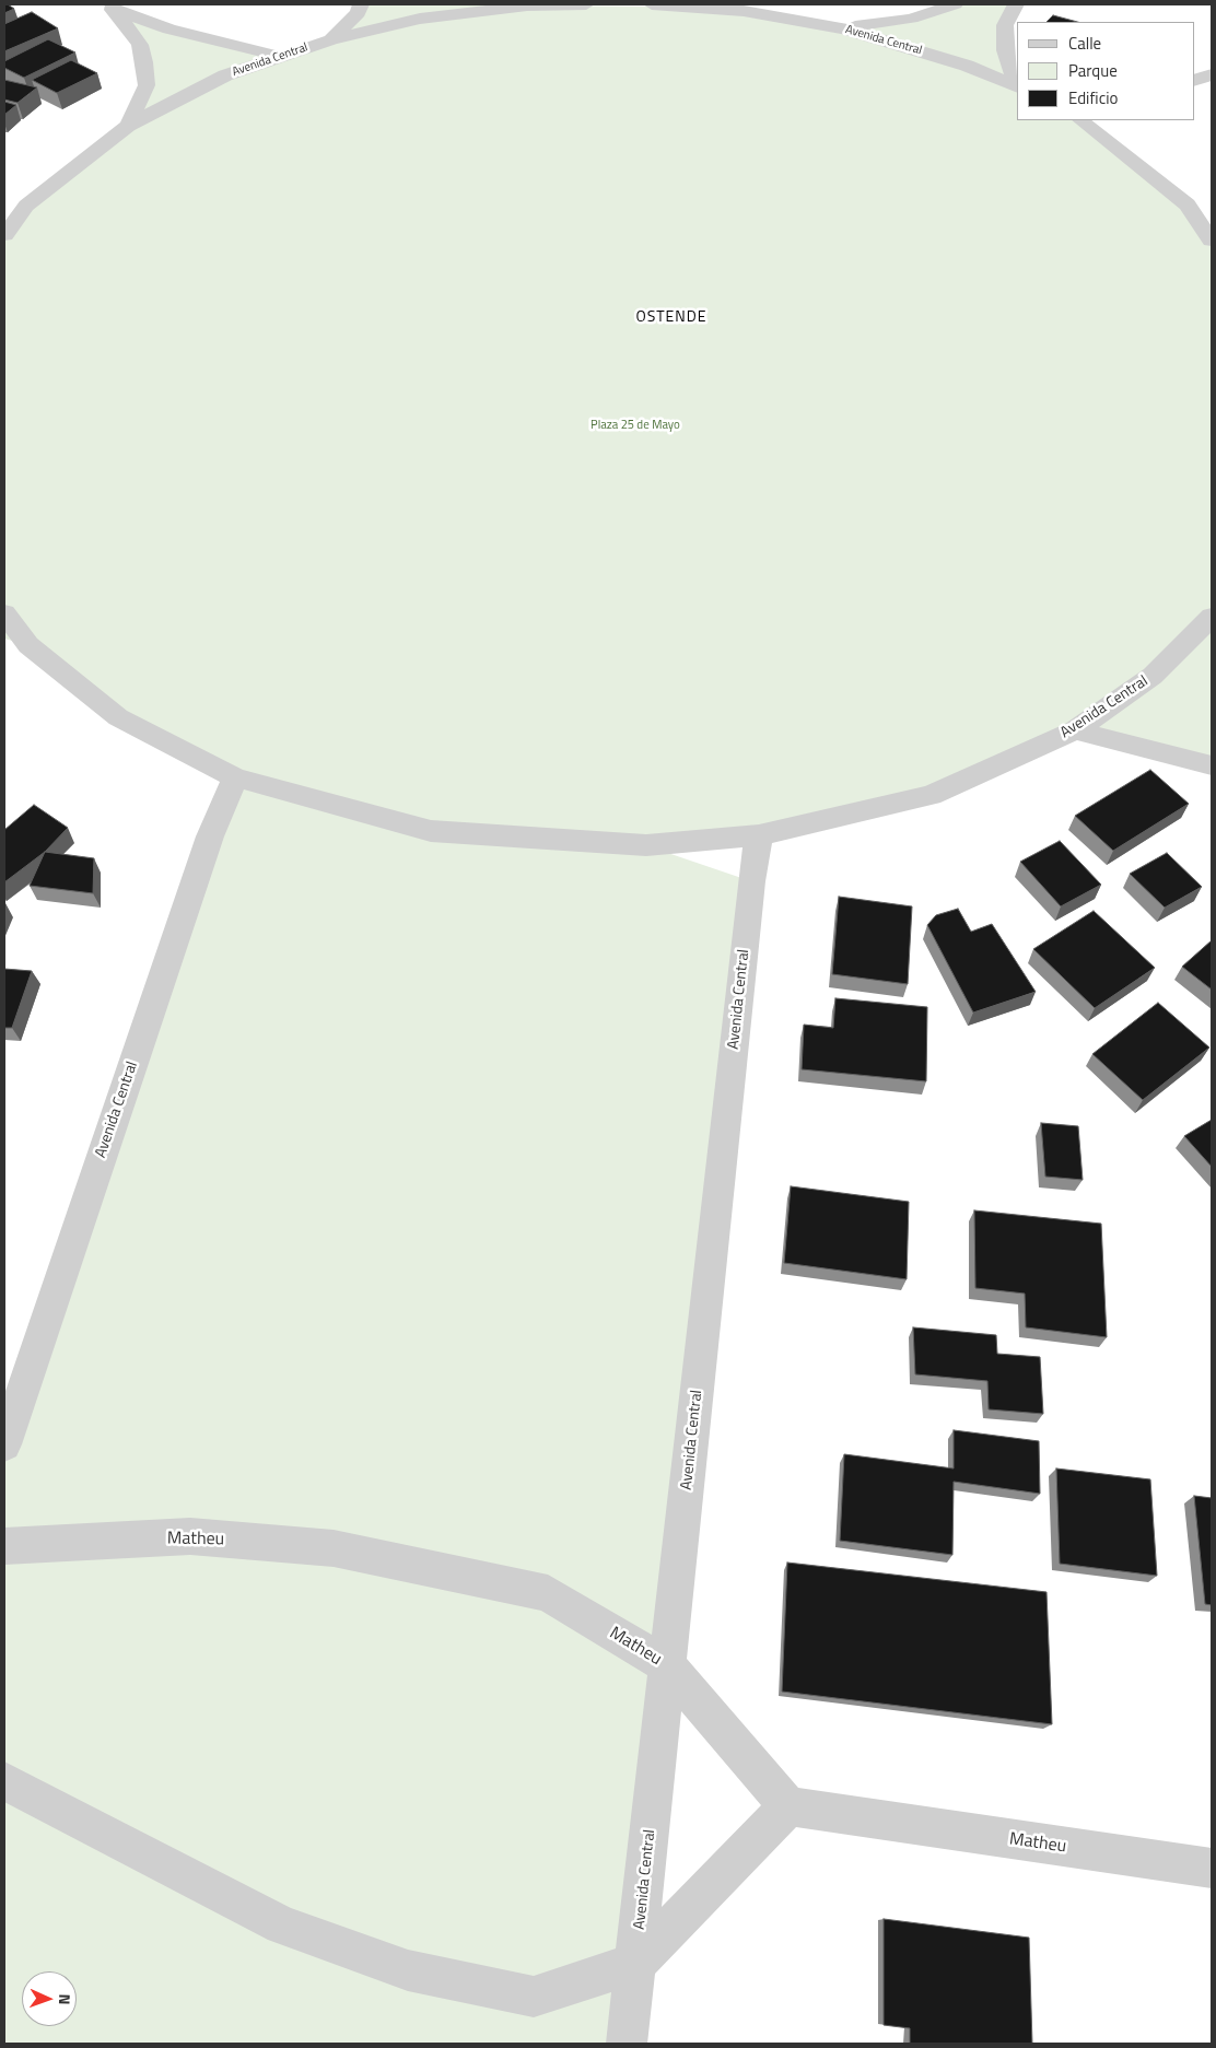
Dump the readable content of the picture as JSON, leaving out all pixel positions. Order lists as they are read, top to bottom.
{
  "streets": {
    "street": ["Avenida Central", "Matheu"]
  },
  "crossings": [
    ["Avenida Central", "Matheu"]
  ],
  "districts": ["OSTENDE"],
  "parks": ["Plaza 25 de Mayo"],
  "legend": ["Calle", "Parque", "Edificio"],
  "north": "right"
}
